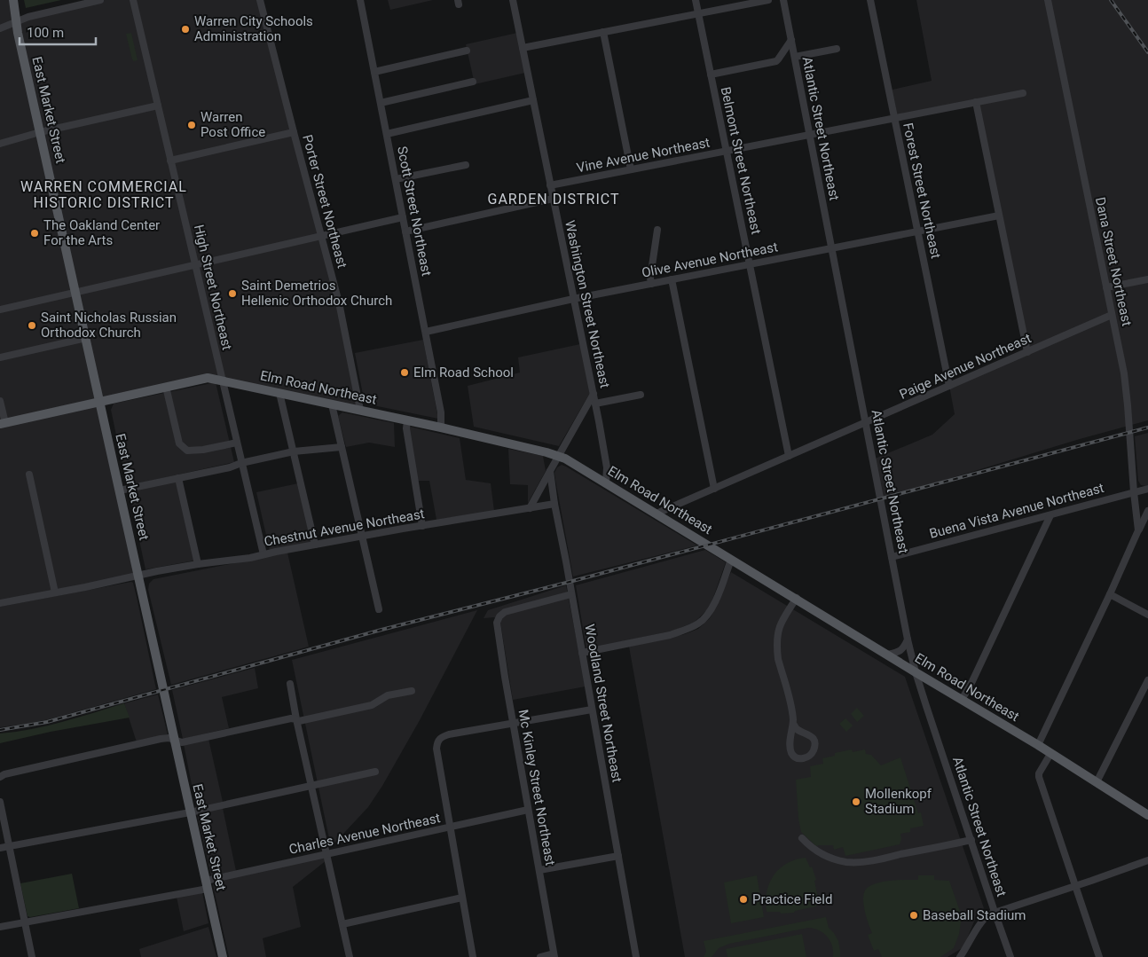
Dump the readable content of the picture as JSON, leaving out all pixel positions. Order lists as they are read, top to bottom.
{
  "streets": {
    "main road": ["East Market Street", "Elm Road Northeast"],
    "street": [
      "Atlantic Street Northeast",
      "Vine Avenue Northeast",
      "Belmont Street Northeast",
      "Forest Street Northeast",
      "Porter Street Northeast",
      "Scott Street Northeast",
      "Olive Avenue Northeast",
      "Dana Street Northeast",
      "High Street Northeast",
      "Washington Street Northeast",
      "Paige Avenue Northeast",
      "Buena Vista Avenue Northeast",
      "Chestnut Avenue Northeast",
      "Woodland Street Northeast",
      "Mc Kinley Street Northeast",
      "Charles Avenue Northeast"
    ]
  },
  "crossings": [
    ["East Market Street", "Elm Road Northeast"],
    ["East Market Street", "Chestnut Avenue Northeast"],
    ["East Market Street", "Charles Avenue Northeast"],
    ["Atlantic Street Northeast", "Vine Avenue Northeast"],
    ["Atlantic Street Northeast", "Olive Avenue Northeast"],
    ["Atlantic Street Northeast", "Paige Avenue Northeast"],
    ["Atlantic Street Northeast", "Elm Road Northeast"],
    ["Atlantic Street Northeast", "Buena Vista Avenue Northeast"],
    ["Vine Avenue Northeast", "Belmont Street Northeast"],
    ["Vine Avenue Northeast", "Forest Street Northeast"],
    ["Vine Avenue Northeast", "Washington Street Northeast"],
    ["Belmont Street Northeast", "Olive Avenue Northeast"],
    ["Belmont Street Northeast", "Paige Avenue Northeast"],
    ["Forest Street Northeast", "Olive Avenue Northeast"],
    ["Forest Street Northeast", "Paige Avenue Northeast"],
    ["Porter Street Northeast", "Elm Road Northeast"],
    ["Scott Street Northeast", "Olive Avenue Northeast"],
    ["Scott Street Northeast", "Elm Road Northeast"],
    ["Olive Avenue Northeast", "Washington Street Northeast"],
    ["Dana Street Northeast", "Paige Avenue Northeast"],
    ["Dana Street Northeast", "Buena Vista Avenue Northeast"],
    ["High Street Northeast", "Elm Road Northeast"],
    ["High Street Northeast", "Chestnut Avenue Northeast"],
    ["Washington Street Northeast", "Elm Road Northeast"],
    ["Paige Avenue Northeast", "Elm Road Northeast"],
    ["Chestnut Avenue Northeast", "Woodland Street Northeast"],
    ["Woodland Street Northeast", "Mc Kinley Street Northeast"],
    ["Mc Kinley Street Northeast", "Charles Avenue Northeast"]
  ],
  "districts": ["WARREN COMMERCIAL HISTORIC DISTRICT", "GARDEN DISTRICT"],
  "places": [
    "Warren City Schools Administration",
    "Warren Post Office",
    "The Oakland Center For the Arts",
    "Saint Demetrios Hellenic Orthodox Church",
    "Saint Nicholas Russian Orthodox Church",
    "Elm Road School",
    "Mollenkopf Stadium",
    "Practice Field",
    "Baseball Stadium"
  ],
  "scale_bar": "100 m"
}
